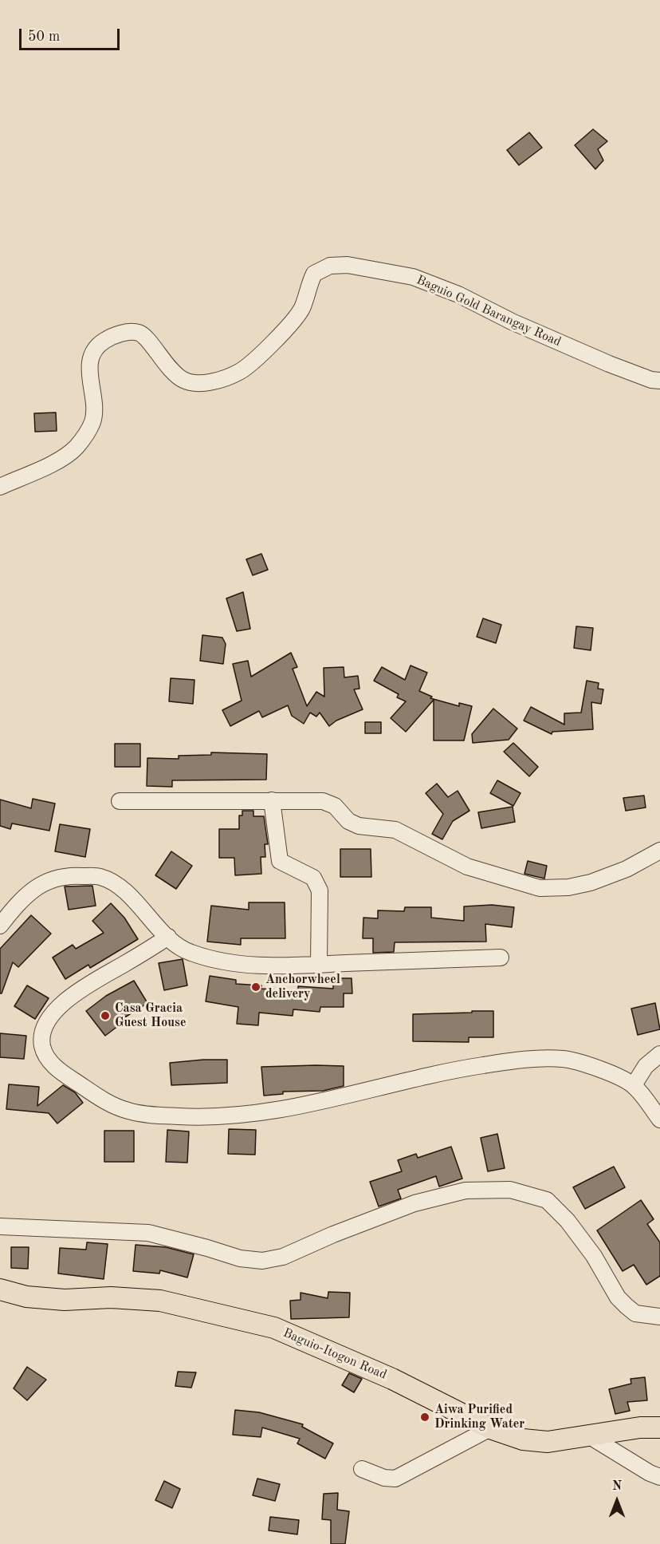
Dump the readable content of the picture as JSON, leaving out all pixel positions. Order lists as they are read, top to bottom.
{
  "streets": {
    "main road": ["Baguio-Itogon Road"],
    "street": ["Baguio Gold Barangay Road"]
  },
  "places": ["Anchorwheel delivery", "Casa Gracia Guest House", "Aiwa Purified Drinking Water"],
  "scale_bar": "50 m",
  "north": "top"
}
